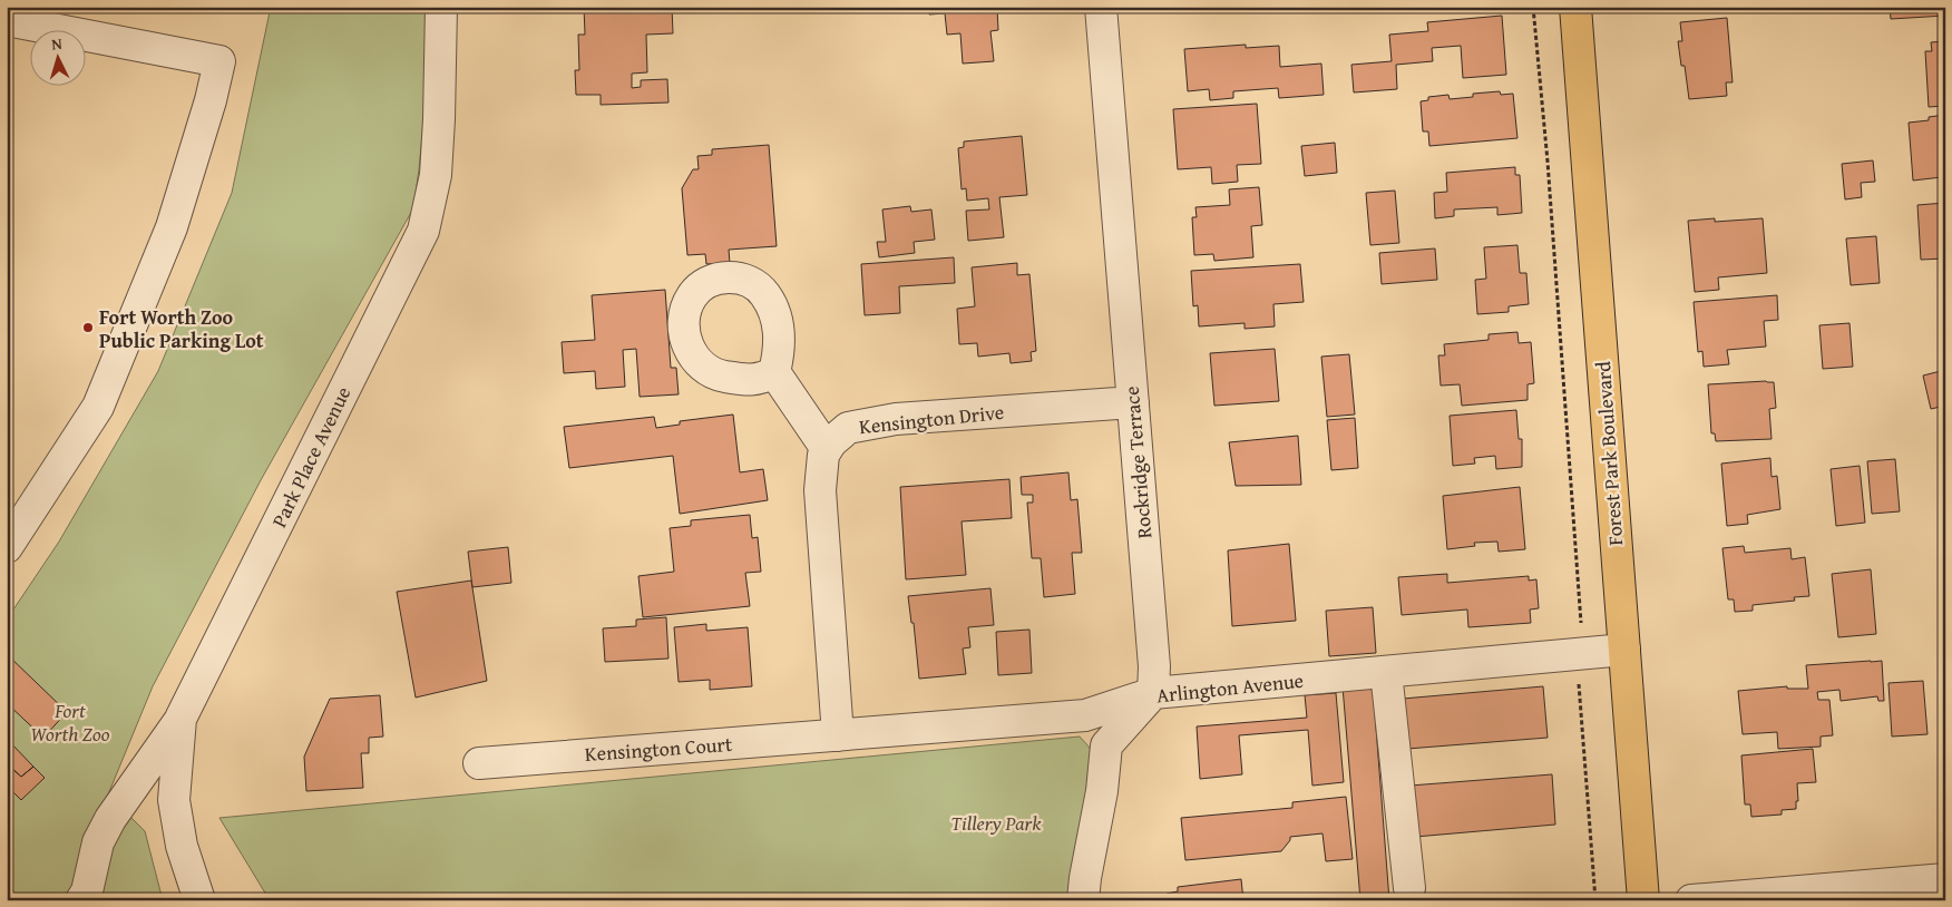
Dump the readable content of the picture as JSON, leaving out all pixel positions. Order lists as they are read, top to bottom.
{
  "streets": {
    "main road": ["Forest Park Boulevard"],
    "street": [
      "Kensington Drive",
      "Park Place Avenue",
      "Rockridge Terrace",
      "Arlington Avenue",
      "Kensington Court"
    ]
  },
  "crossings": [
    ["Kensington Drive", "Rockridge Terrace"],
    ["Forest Park Boulevard", "Arlington Avenue"],
    ["Rockridge Terrace", "Arlington Avenue"],
    ["Arlington Avenue", "Kensington Court"]
  ],
  "parks": ["Fort Worth Zoo", "Tillery Park"],
  "places": ["Fort Worth Zoo Public Parking Lot"],
  "north": "top"
}
